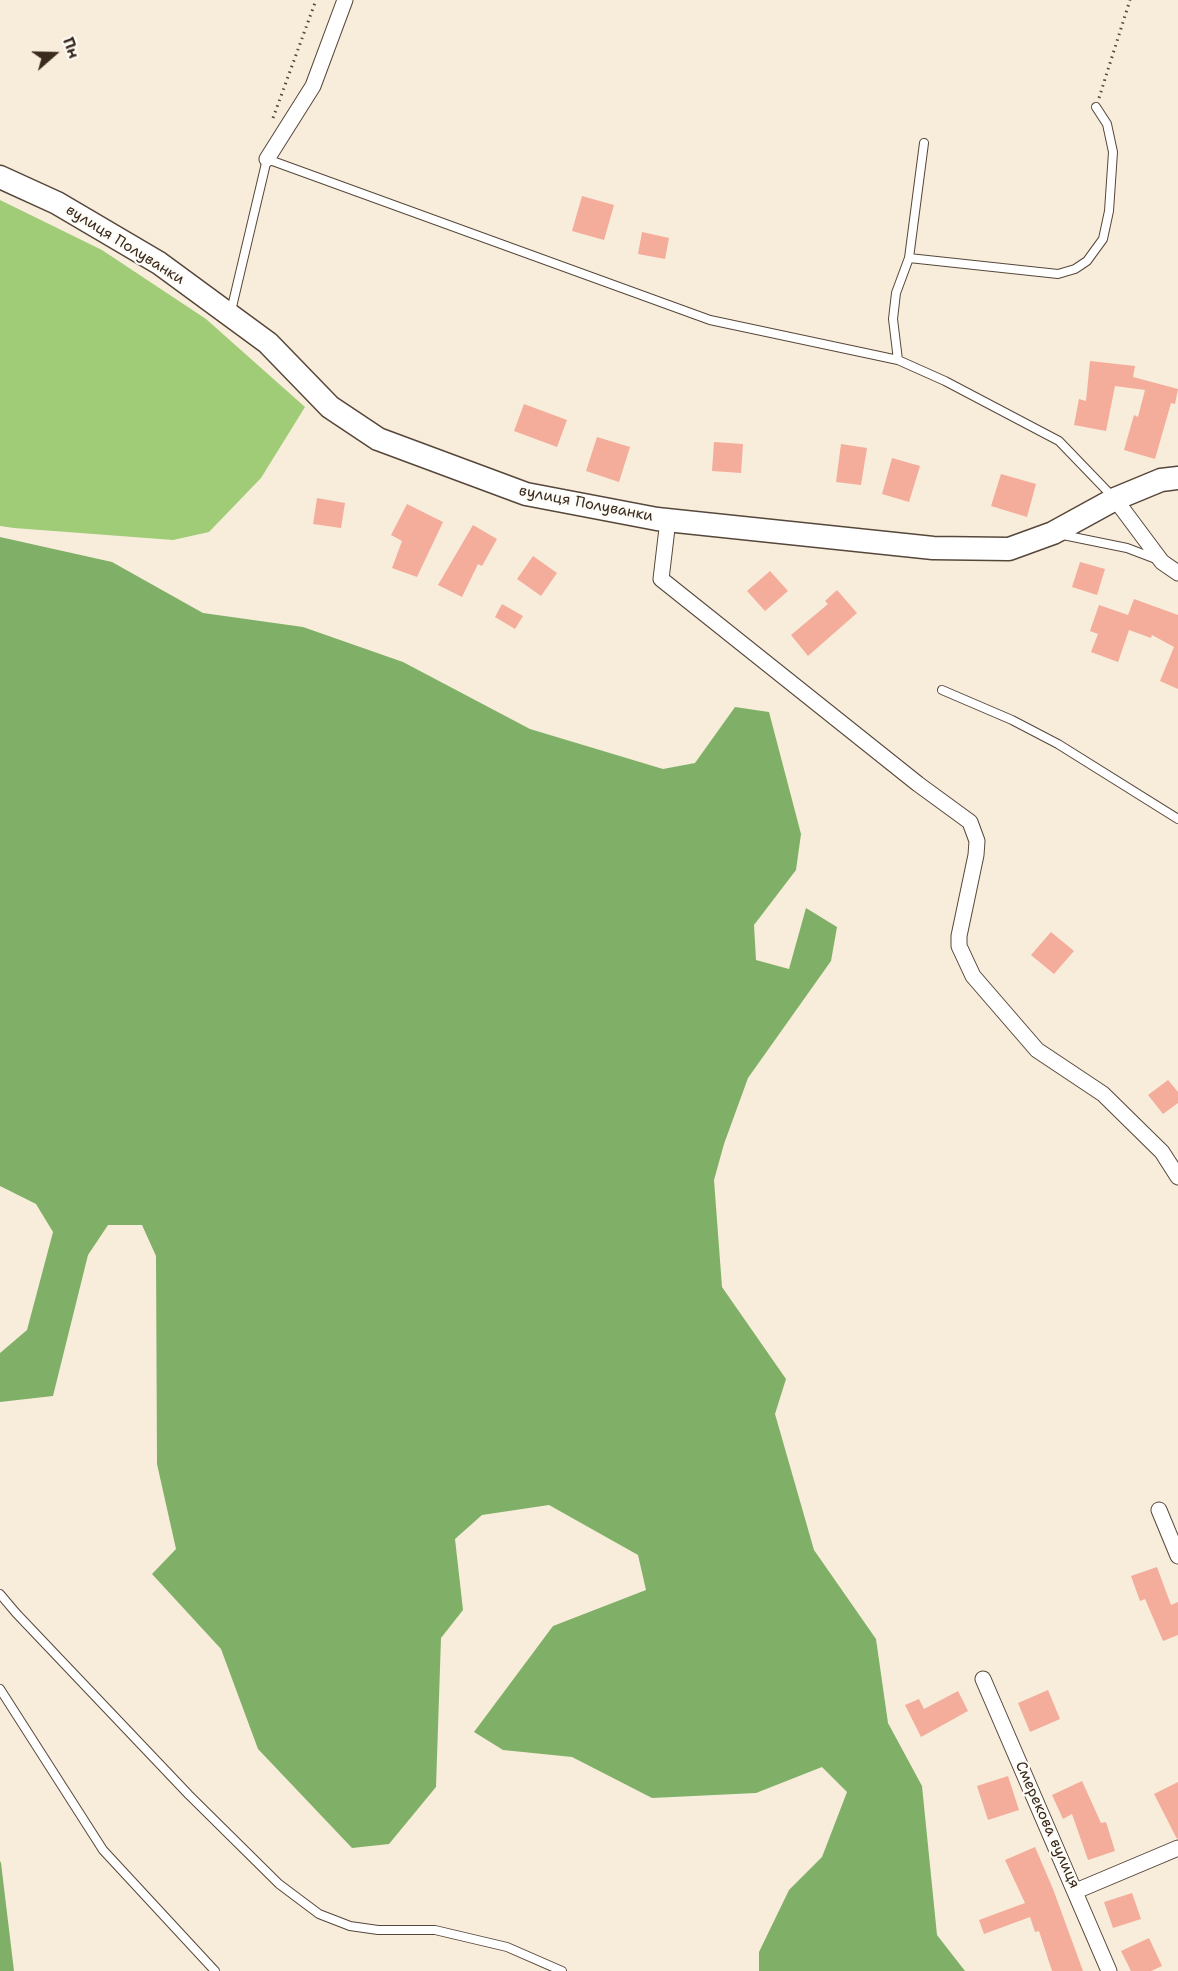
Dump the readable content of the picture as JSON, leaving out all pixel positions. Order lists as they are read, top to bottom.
{
  "streets": {
    "street": ["вулиця Полуванки", "Смерекова вулиця"]
  },
  "north": "right"
}
